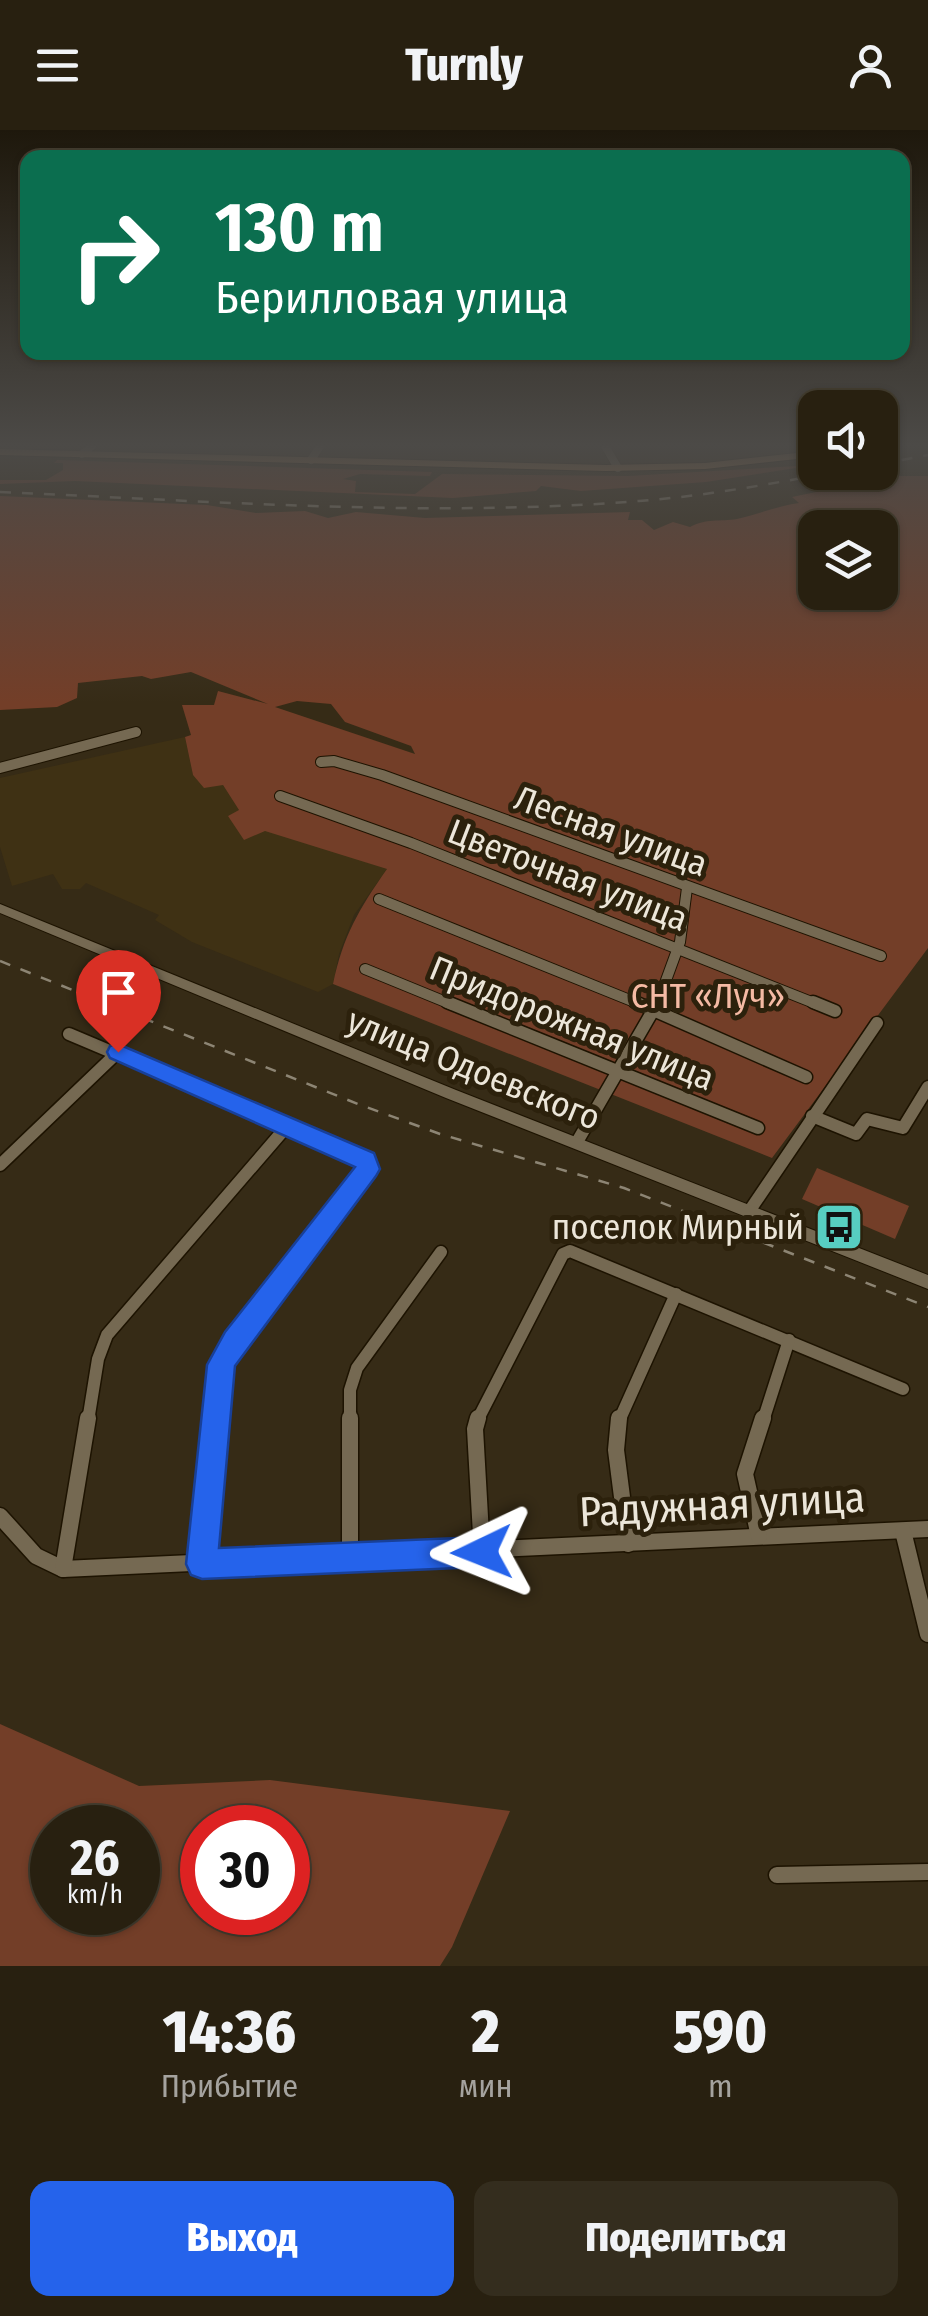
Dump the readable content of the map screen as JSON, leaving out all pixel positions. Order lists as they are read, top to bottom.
{
  "streets": {
    "street": [
      "Лесная улица",
      "Цветочная улица",
      "Придорожная улица",
      "улица Одоевского",
      "Радужная улица"
    ]
  },
  "parks": ["СНТ «Луч»"],
  "places": {
    "bus stop": ["поселок Мирный"]
  },
  "page": {
    "header": "Turnly",
    "turn": ["130 m", "Берилловая улица"],
    "speed": "26 km/h",
    "limit": "30",
    "eta": [
      "14:36",
      "Прибытие",
      "2",
      "мин",
      "590",
      "m"
    ],
    "buttons": ["Выход", "Поделиться"]
  }
}
